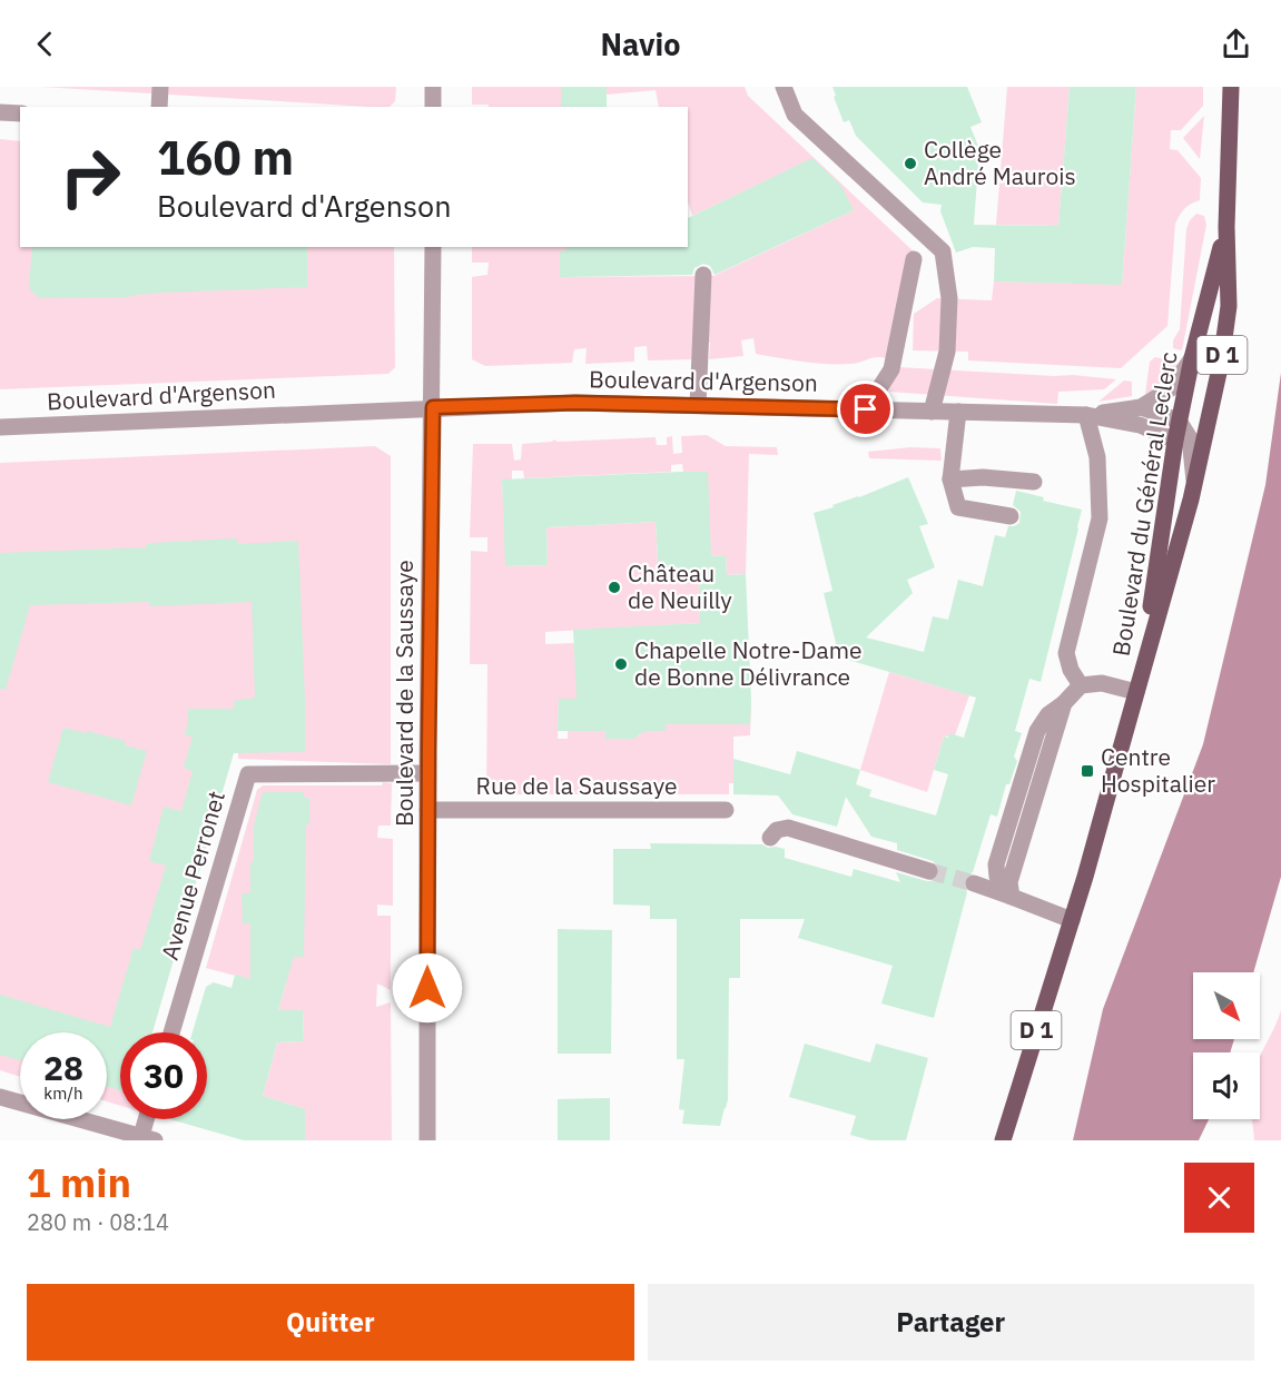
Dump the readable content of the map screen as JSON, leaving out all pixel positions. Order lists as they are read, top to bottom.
{
  "streets": {
    "main road": ["D 1", "Boulevard du Général Leclerc"],
    "street": [
      "Boulevard d'Argenson",
      "Boulevard de la Saussaye",
      "Rue de la Saussaye",
      "Avenue Perronet"
    ]
  },
  "crossings": [
    ["Boulevard d'Argenson", "Boulevard du Général Leclerc"],
    ["Boulevard d'Argenson", "Boulevard de la Saussaye"],
    ["Boulevard de la Saussaye", "Rue de la Saussaye"],
    ["Boulevard de la Saussaye", "Avenue Perronet"]
  ],
  "places": {
    "other": ["Collège André Maurois", "Château de Neuilly", "Chapelle Notre-Dame de Bonne Délivrance"],
    "transit": ["Centre Hospitalier"]
  },
  "north": "bottom right",
  "page": {
    "header": "Navio",
    "turn": ["160 m", "Boulevard d'Argenson"],
    "speed": "28 km/h",
    "limit": "30",
    "heading": ["1 min", "280 m · 08:14"],
    "buttons": ["Quitter", "Partager"]
  }
}
